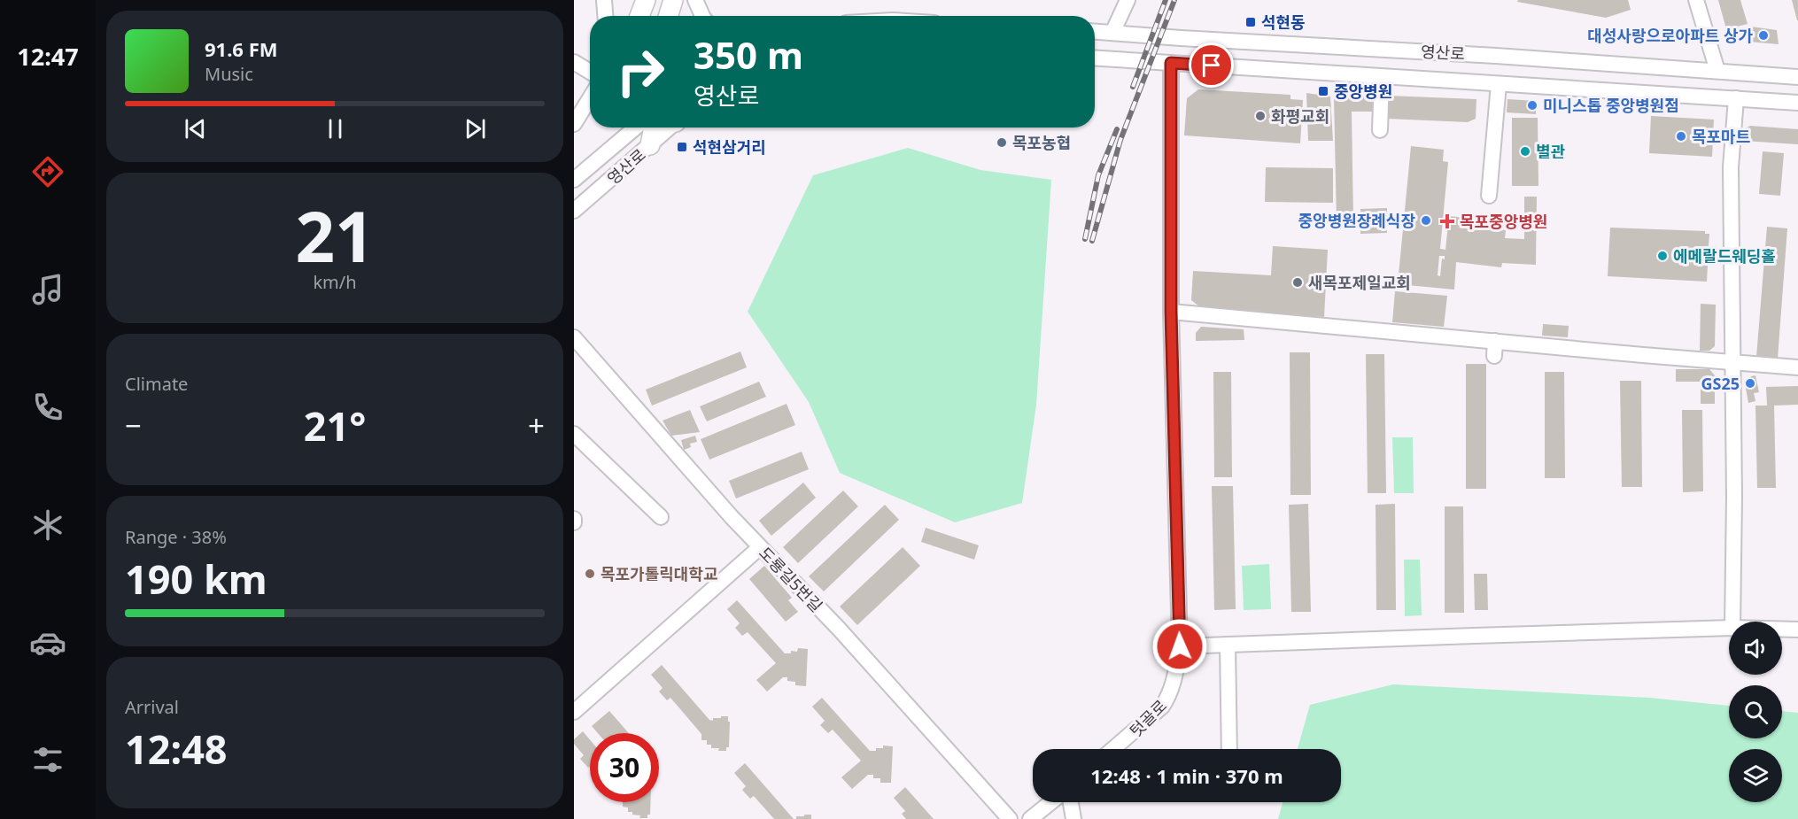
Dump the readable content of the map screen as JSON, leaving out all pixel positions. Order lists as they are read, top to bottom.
{
  "streets": {
    "street": ["영산로", "도룡길5번길", "텃골로"]
  },
  "crossings": [
    ["영산로", "텃골로"]
  ],
  "places": {
    "transit": ["석현동", "중앙병원", "석현삼거리"],
    "other": [
      "대성사랑으로아파트 상가",
      "미니스톱 중앙병원점",
      "화평교회",
      "목포마트",
      "목포농협",
      "별관",
      "중앙병원장례식장",
      "에메랄드웨딩홀",
      "새목포제일교회",
      "GS25",
      "목포가톨릭대학교"
    ],
    "health": ["목포중앙병원"]
  },
  "page": {
    "tabs": "12:47",
    "turn": ["350 m", "영산로"],
    "song": ["91.6 FM", "Music"],
    "tile": [
      ["21", "km/h"],
      "Climate",
      ["Range · 38%", "190 km"],
      ["Arrival", "12:48"]
    ],
    "heat": ["−", "21°", "+"],
    "limit": "30",
    "trip": "12:48 · 1 min · 370 m"
  }
}
